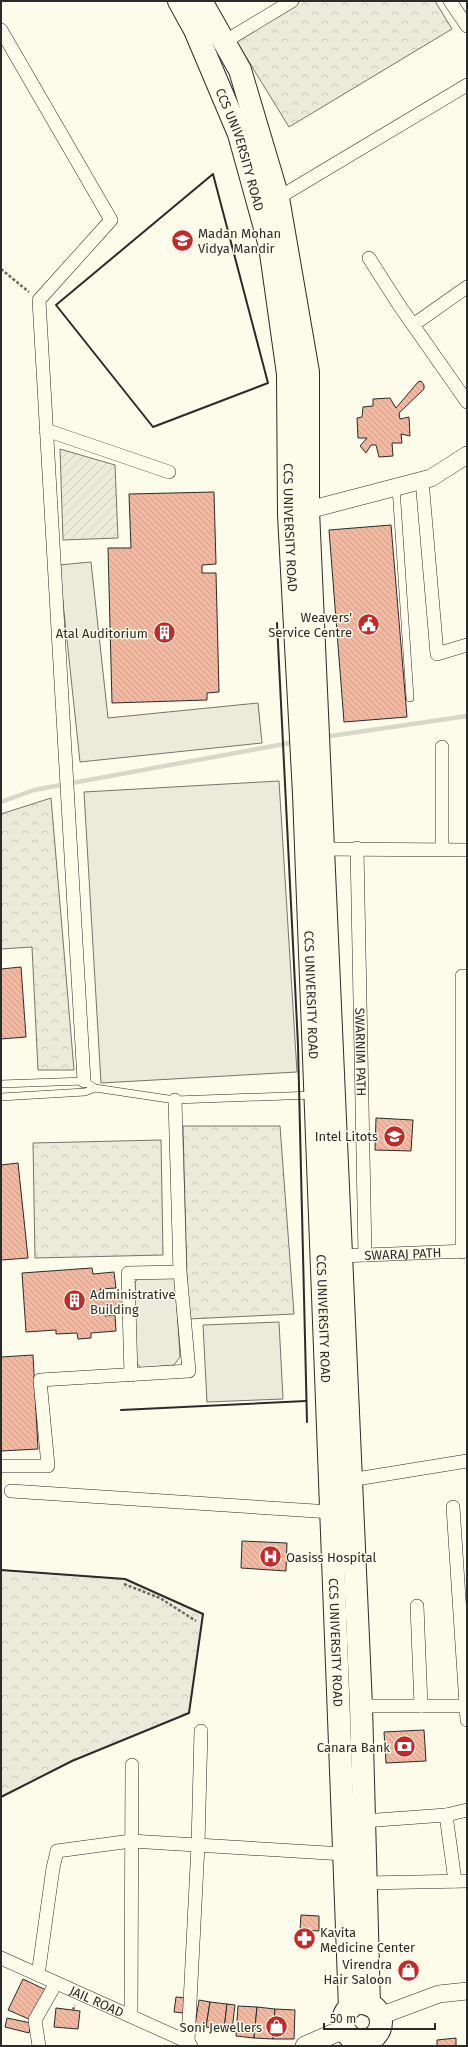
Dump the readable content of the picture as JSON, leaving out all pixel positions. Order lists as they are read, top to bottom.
{
  "streets": {
    "highway": ["CCS UNIVERSITY ROAD"],
    "street": ["SWARNIM PATH", "SWARAJ PATH", "JAIL ROAD"]
  },
  "crossings": [
    ["CCS UNIVERSITY ROAD", "SWARAJ PATH"],
    ["SWARNIM PATH", "SWARAJ PATH"]
  ],
  "places": {
    "school or university": ["Madan Mohan Vidya Mandir", "Intel Litots"],
    "public building": ["Weavers' Service Centre"],
    "building": ["Atal Auditorium", "Administrative Building"],
    "hospital": ["Oasiss Hospital"],
    "bank": ["Canara Bank"],
    "pharmacy": ["Kavita Medicine Center"],
    "shop": ["Virendra Hair Saloon", "Soni Jewellers"]
  },
  "scale_bar": "50 m"
}
